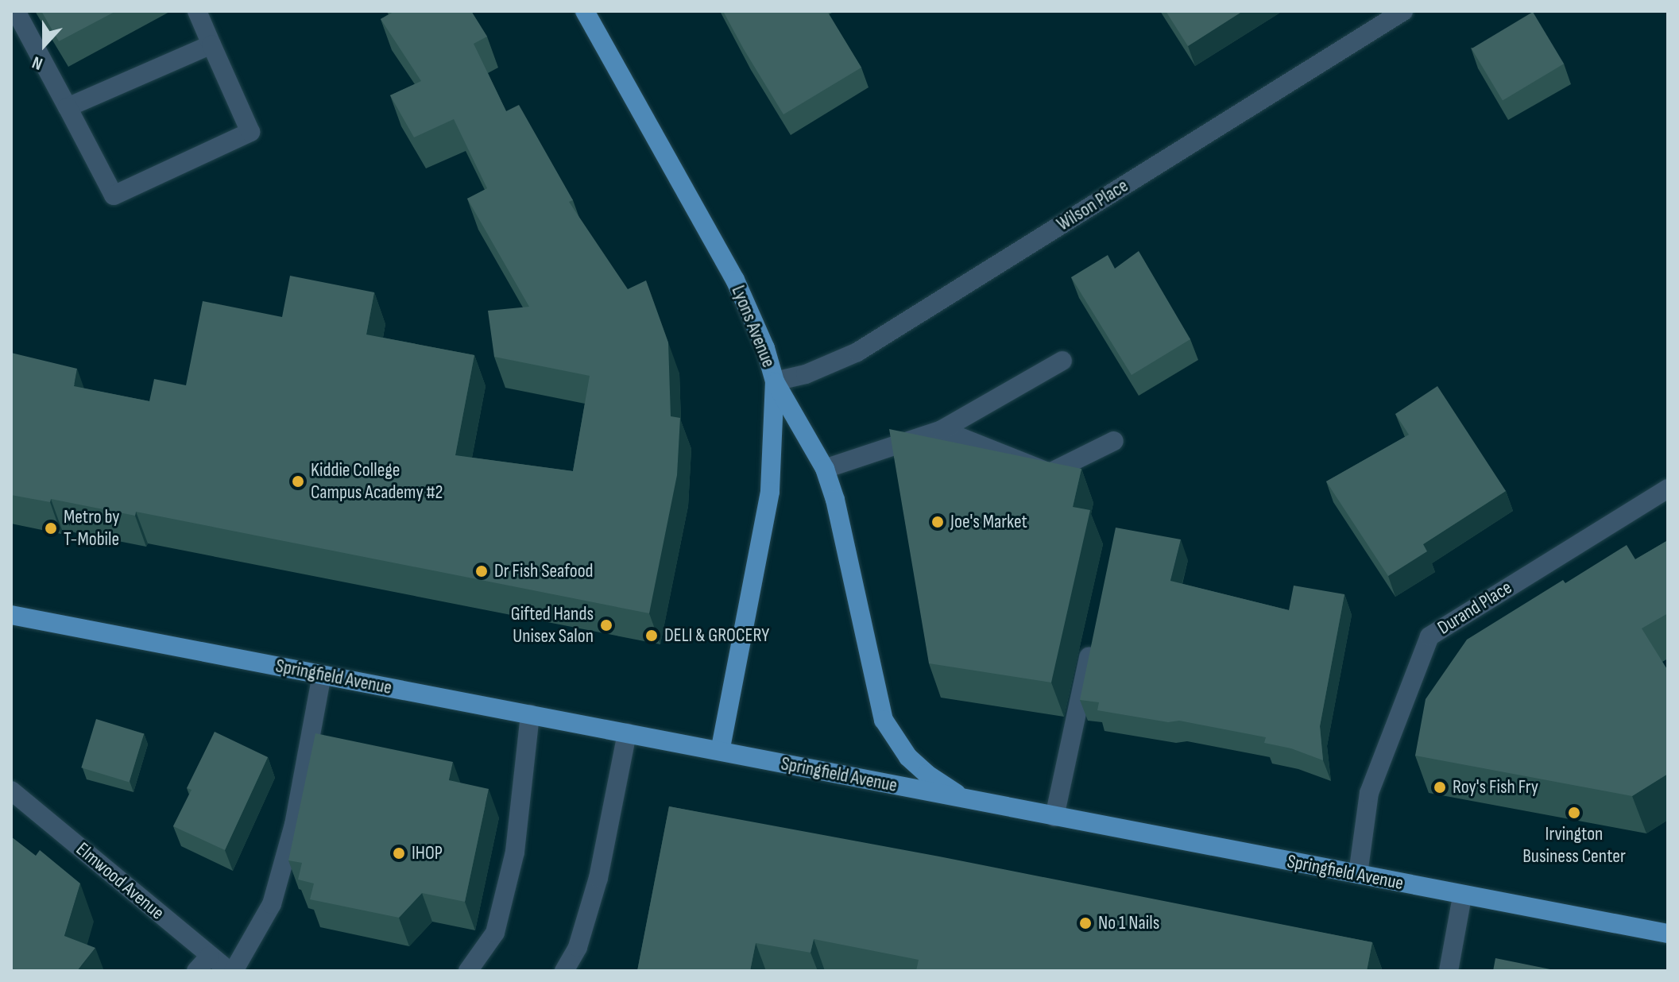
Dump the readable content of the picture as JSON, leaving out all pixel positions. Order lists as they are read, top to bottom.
{
  "streets": {
    "main road": ["Lyons Avenue", "Springfield Avenue"],
    "street": ["Wilson Place", "Durand Place", "Elmwood Avenue"]
  },
  "crossings": [
    ["Wilson Place", "Lyons Avenue"],
    ["Lyons Avenue", "Springfield Avenue"],
    ["Durand Place", "Springfield Avenue"]
  ],
  "places": [
    "Kiddie College Campus Academy #2",
    "Joe's Market",
    "Metro by T-Mobile",
    "Dr Fish Seafood",
    "Gifted Hands Unisex Salon",
    "DELI & GROCERY",
    "Roy's Fish Fry",
    "Irvington Business Center",
    "IHOP",
    "No 1 Nails"
  ],
  "north": "bottom"
}
